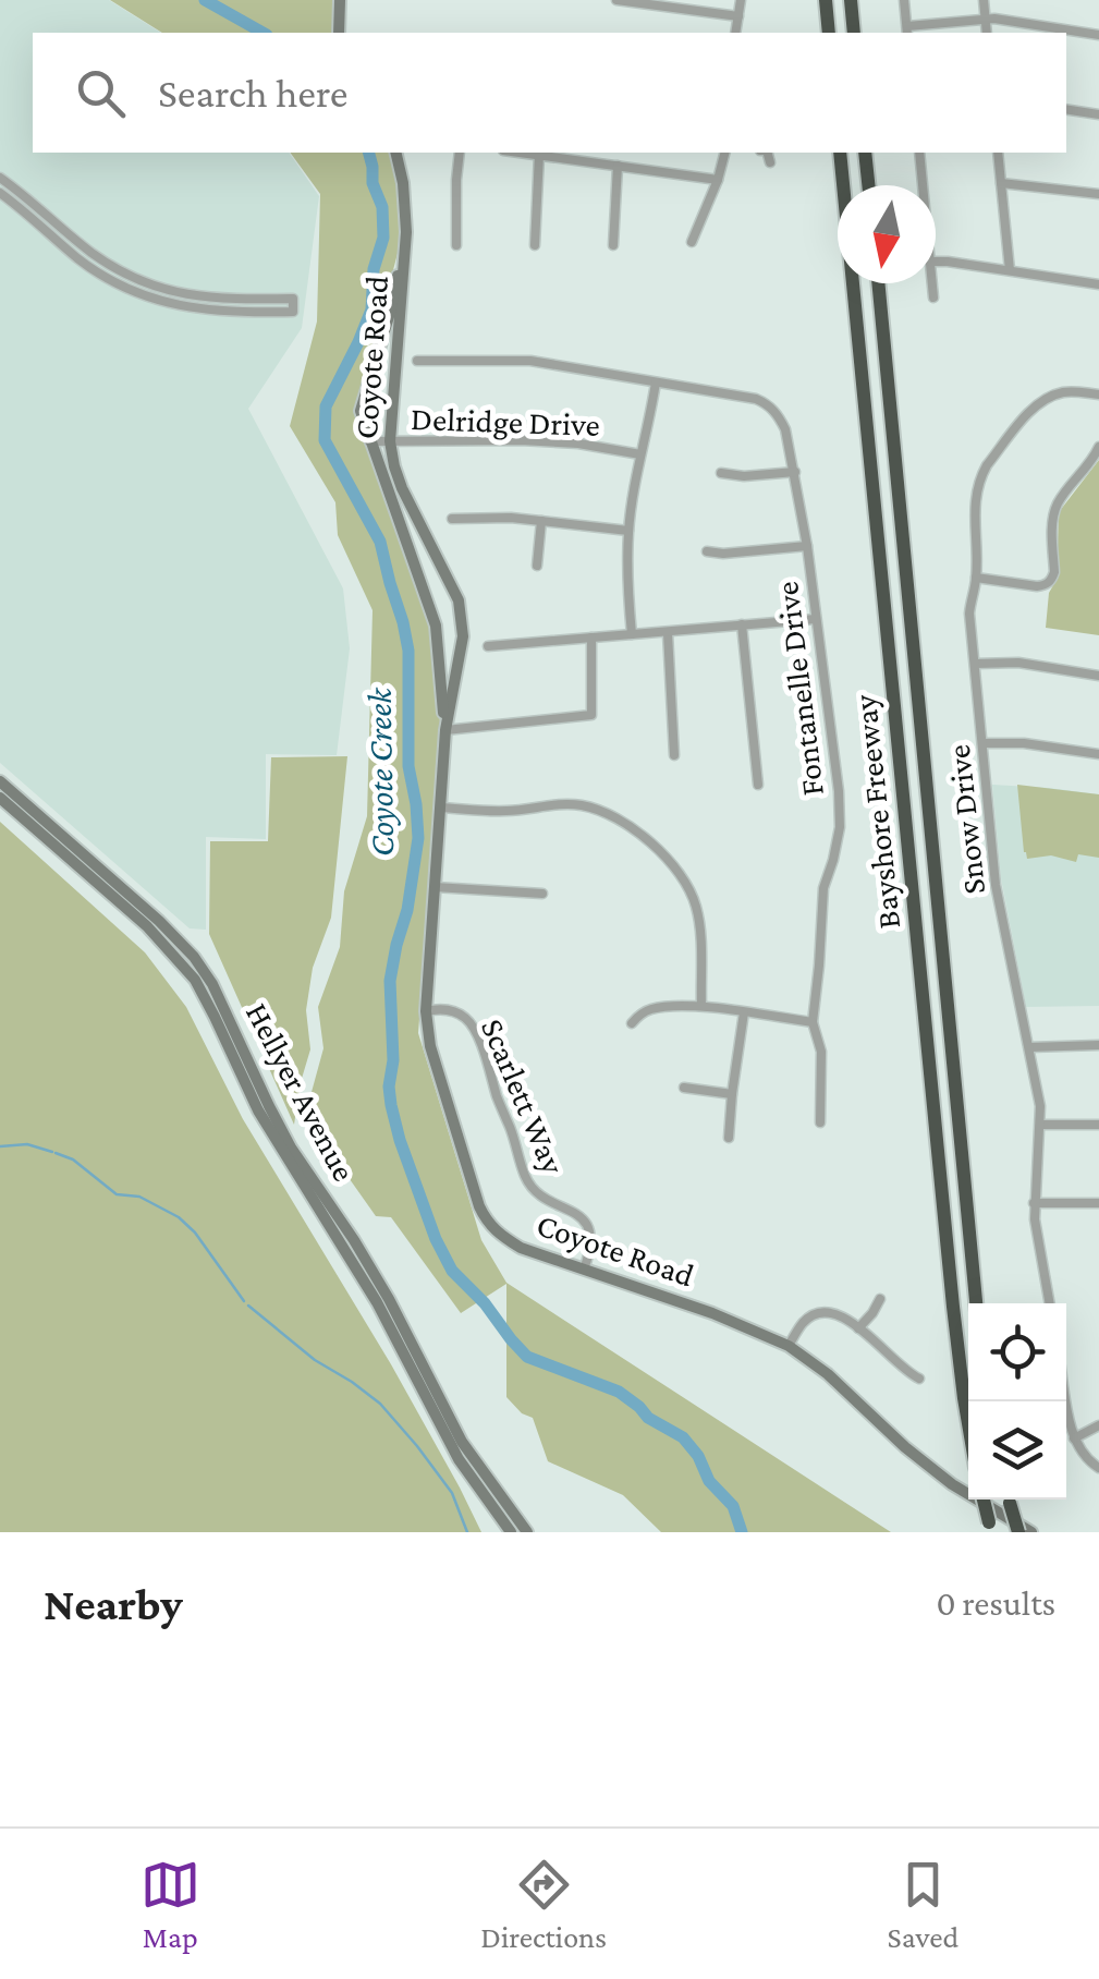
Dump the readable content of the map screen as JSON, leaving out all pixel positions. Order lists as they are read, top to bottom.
{
  "streets": {
    "highway": ["Bayshore Freeway"],
    "street": [
      "Coyote Road",
      "Delridge Drive",
      "Fontanelle Drive",
      "Snow Drive",
      "Hellyer Avenue",
      "Scarlett Way"
    ]
  },
  "crossings": [
    ["Coyote Road", "Delridge Drive"],
    ["Coyote Road", "Scarlett Way"]
  ],
  "water": ["Coyote Creek"],
  "north": "bottom",
  "page": {
    "search": "Search here",
    "heading": ["Nearby", "0 results"],
    "nav": ["Map", "Directions", "Saved"]
  }
}
